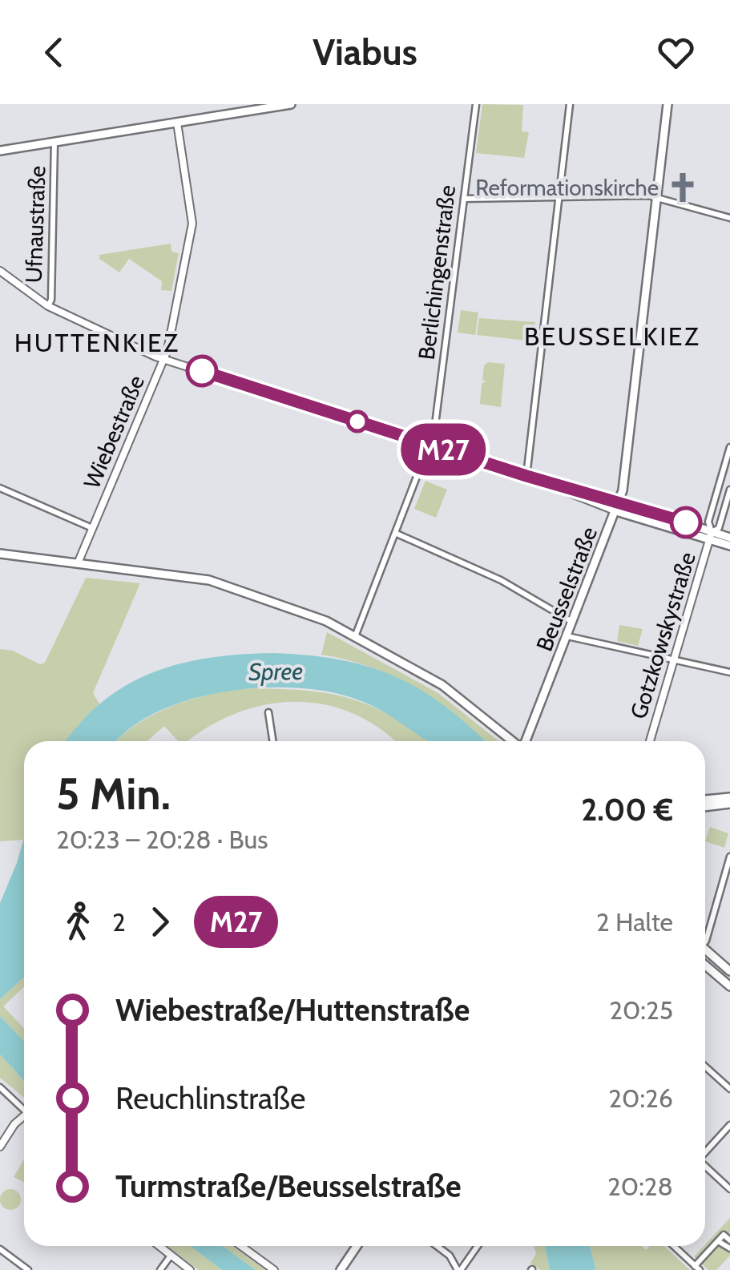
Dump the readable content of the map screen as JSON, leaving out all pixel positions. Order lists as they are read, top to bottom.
{
  "streets": {
    "main road": ["Beusselstraße"],
    "street": [
      "Ufnaustraße",
      "Berlichingenstraße",
      "Wiebestraße",
      "Gotzkowskystraße"
    ]
  },
  "districts": ["BEUSSELKIEZ", "HUTTENKIEZ"],
  "water": ["Spree"],
  "places": {
    "church": ["Reformationskirche"]
  },
  "lines": ["bus line M27"],
  "page": {
    "header": "Viabus",
    "on_map": "M27",
    "heading": ["5 Min.", "20:23 – 20:28 · Bus", "2.00 €"],
    "legs": ["2", "M27", "2 Halte"],
    "list": [
      {
        "name": "Wiebestraße/Huttenstraße",
        "value": "20:25"
      },
      {
        "name": "Reuchlinstraße",
        "value": "20:26"
      },
      {
        "name": "Turmstraße/Beusselstraße",
        "value": "20:28"
      }
    ]
  }
}
